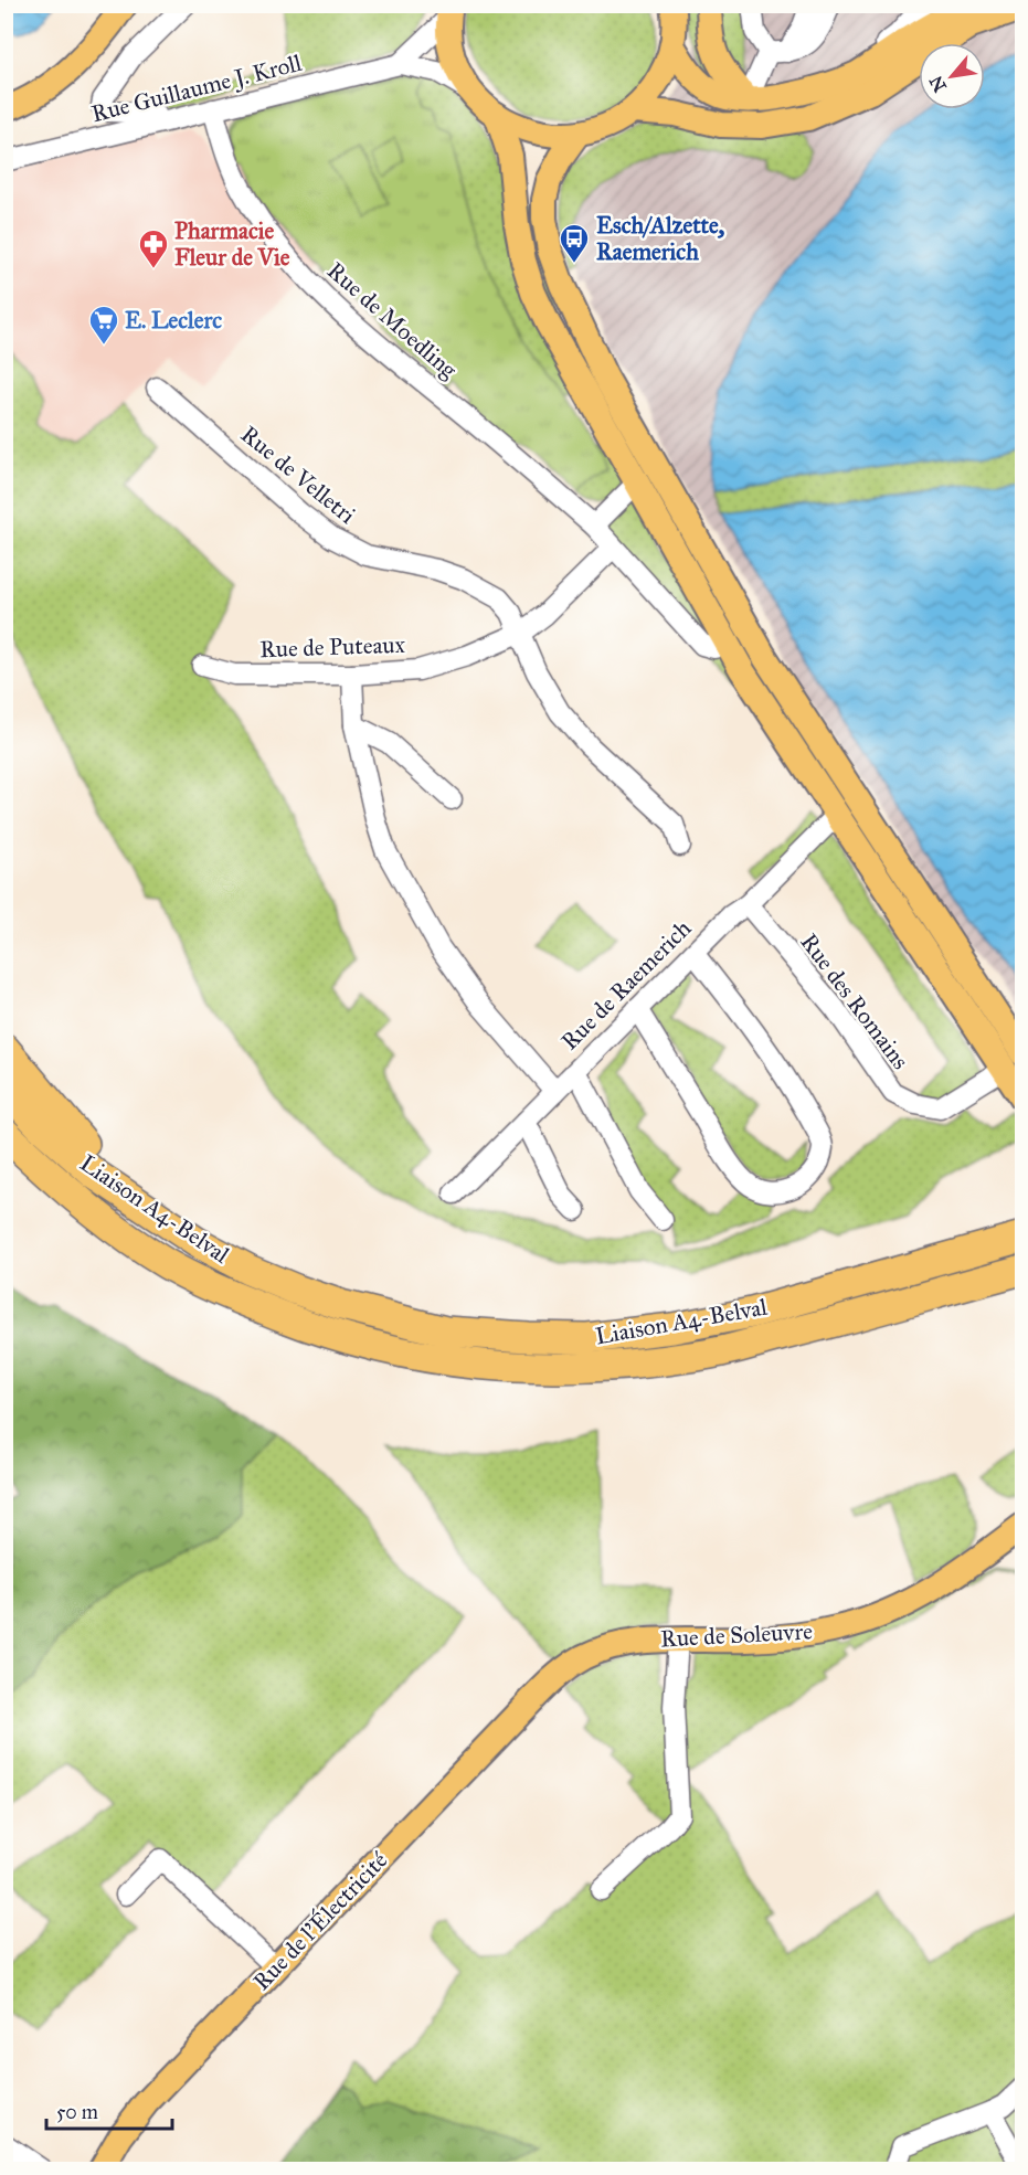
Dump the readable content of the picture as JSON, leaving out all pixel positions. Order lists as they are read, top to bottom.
{
  "streets": {
    "highway": ["Liaison A4-Belval"],
    "main road": ["Rue de Soleuvre", "Rue de l'Électricité"],
    "street": [
      "Rue Guillaume J. Kroll",
      "Rue de Moedling",
      "Rue de Velletri",
      "Rue de Puteaux",
      "Rue de Raemerich",
      "Rue des Romains"
    ]
  },
  "crossings": [
    ["Rue Guillaume J. Kroll", "Rue de Moedling"],
    ["Rue de Velletri", "Rue de Puteaux"],
    ["Rue de Raemerich", "Rue des Romains"],
    ["Rue de Soleuvre", "Rue de l'Électricité"]
  ],
  "places": {
    "bus stop": ["Esch/Alzette, Raemerich"],
    "pharmacy": ["Pharmacie Fleur de Vie"],
    "supermarket": ["E. Leclerc"]
  },
  "scale_bar": "50 m",
  "north": "bottom left"
}
